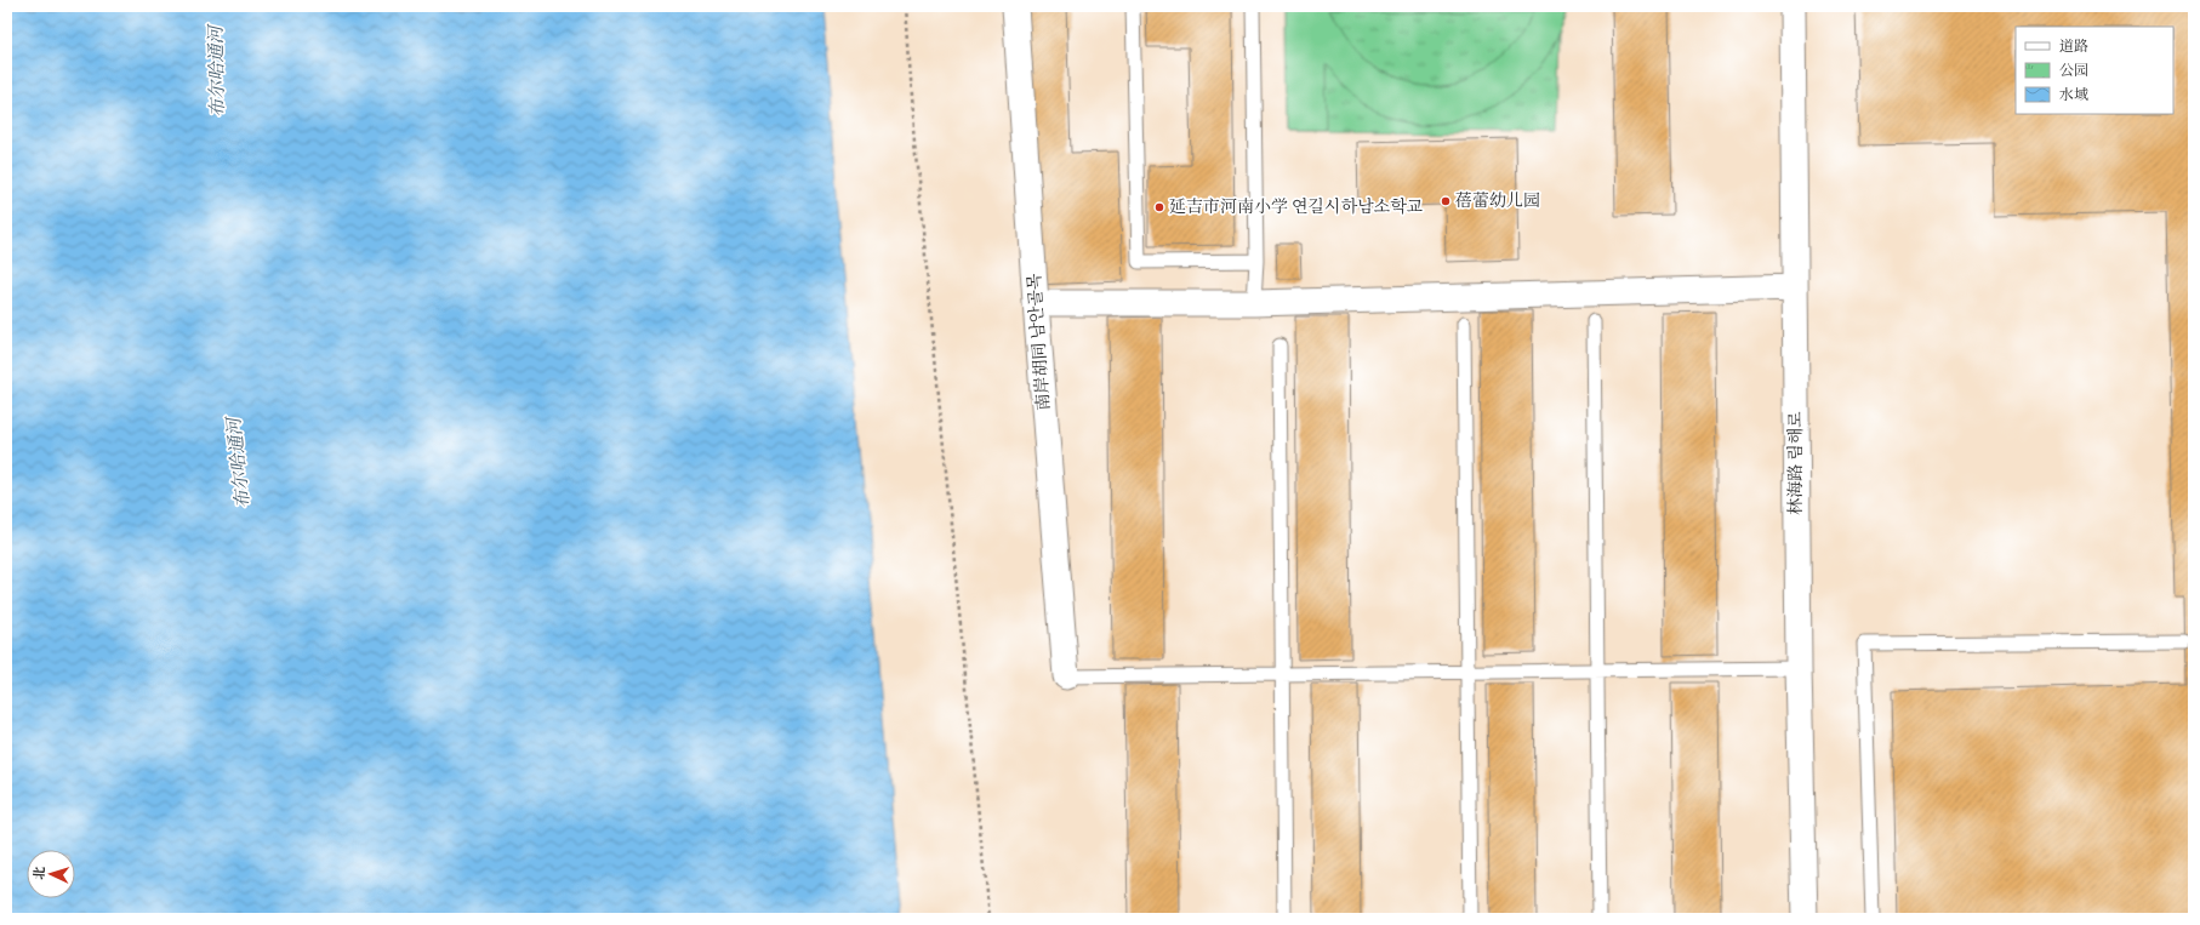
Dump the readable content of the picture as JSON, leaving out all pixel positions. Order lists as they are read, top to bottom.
{
  "streets": {
    "street": ["南岸胡同 남안골목", "林海路 림해로"]
  },
  "water": ["布尔哈通河"],
  "places": ["蓓蕾幼儿园", "延吉市河南小学 연길시하남소학교"],
  "legend": ["道路", "公园", "水域"],
  "north": "left"
}
